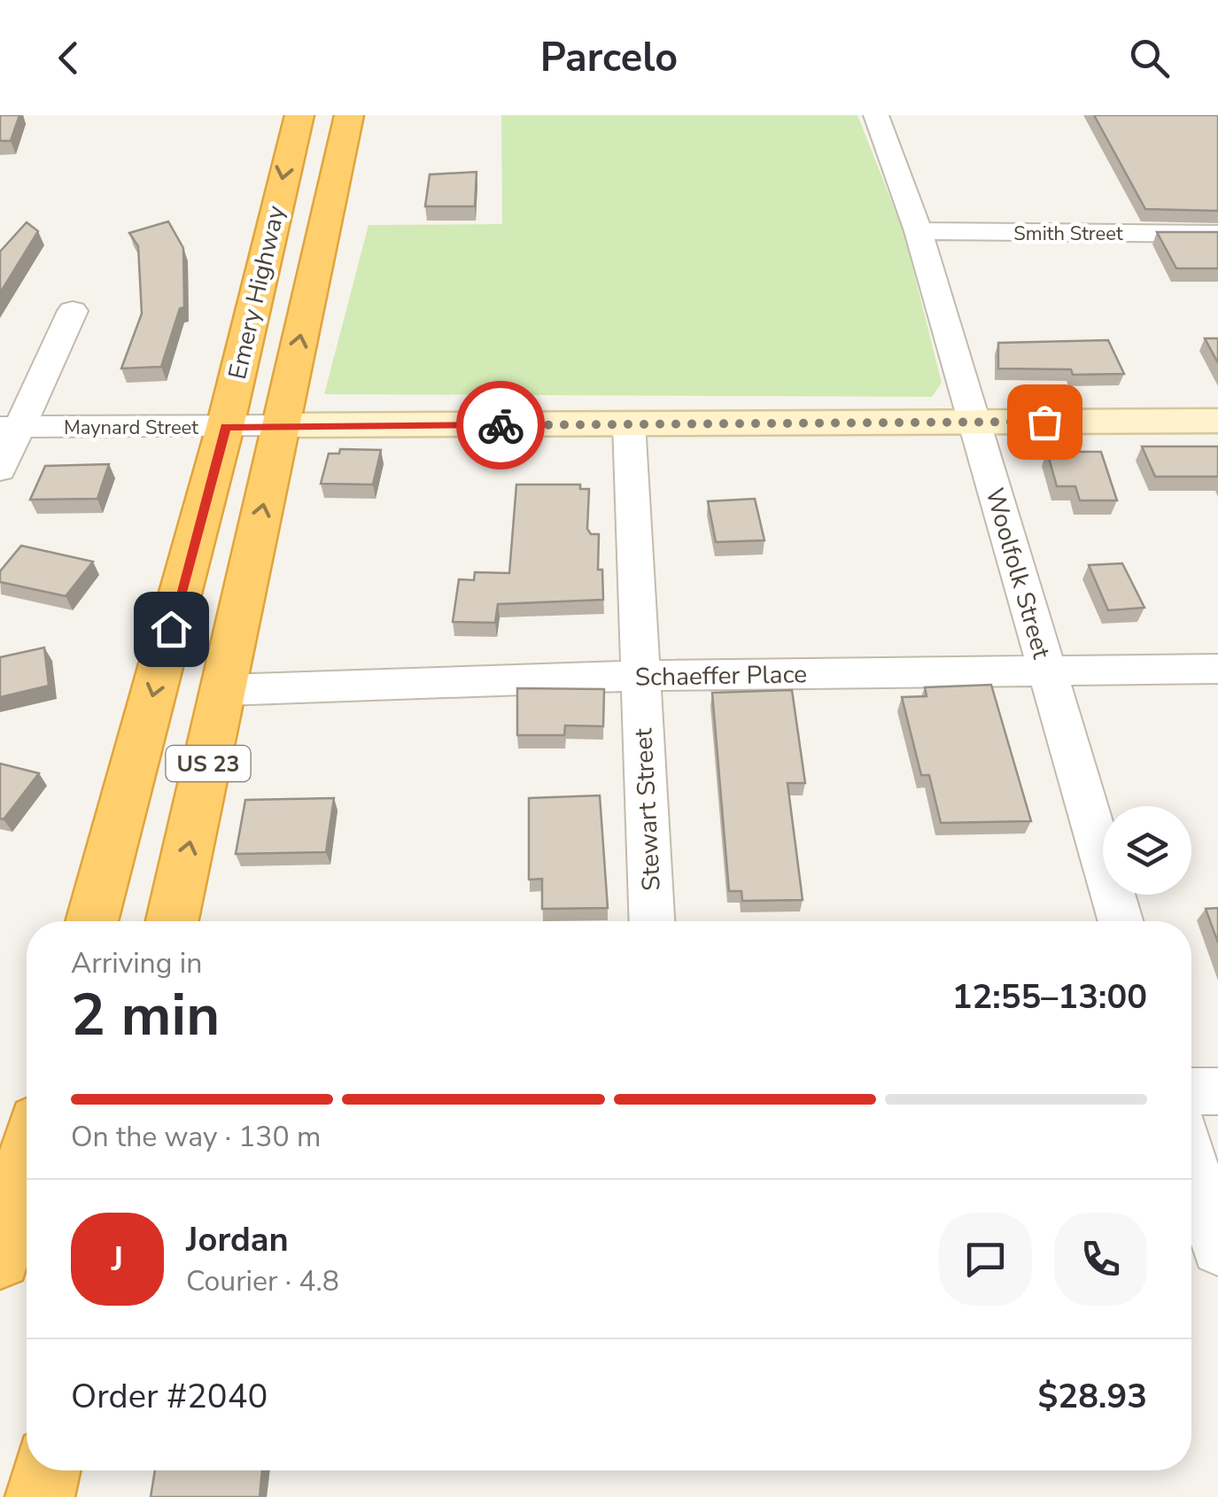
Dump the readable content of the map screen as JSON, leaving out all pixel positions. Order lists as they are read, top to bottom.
{
  "streets": {
    "highway": ["Emery Highway", "US 23"],
    "street": [
      "Smith Street",
      "Maynard Street",
      "Woolfolk Street",
      "Schaeffer Place",
      "Stewart Street"
    ]
  },
  "crossings": [
    ["Smith Street", "Woolfolk Street"],
    ["Emery Highway", "Maynard Street"],
    ["Maynard Street", "Woolfolk Street"],
    ["Maynard Street", "US 23"],
    ["Maynard Street", "Stewart Street"],
    ["Woolfolk Street", "Schaeffer Place"],
    ["Schaeffer Place", "US 23"],
    ["Schaeffer Place", "Stewart Street"]
  ],
  "page": {
    "header": "Parcelo",
    "heading": ["2 min", "Arriving in", "12:55–13:00"],
    "panel": [
      "Jordan",
      "Courier · 4.8",
      "Order #2040",
      "$28.93"
    ],
    "bar": "On the way · 130 m",
    "round": "J"
  }
}
